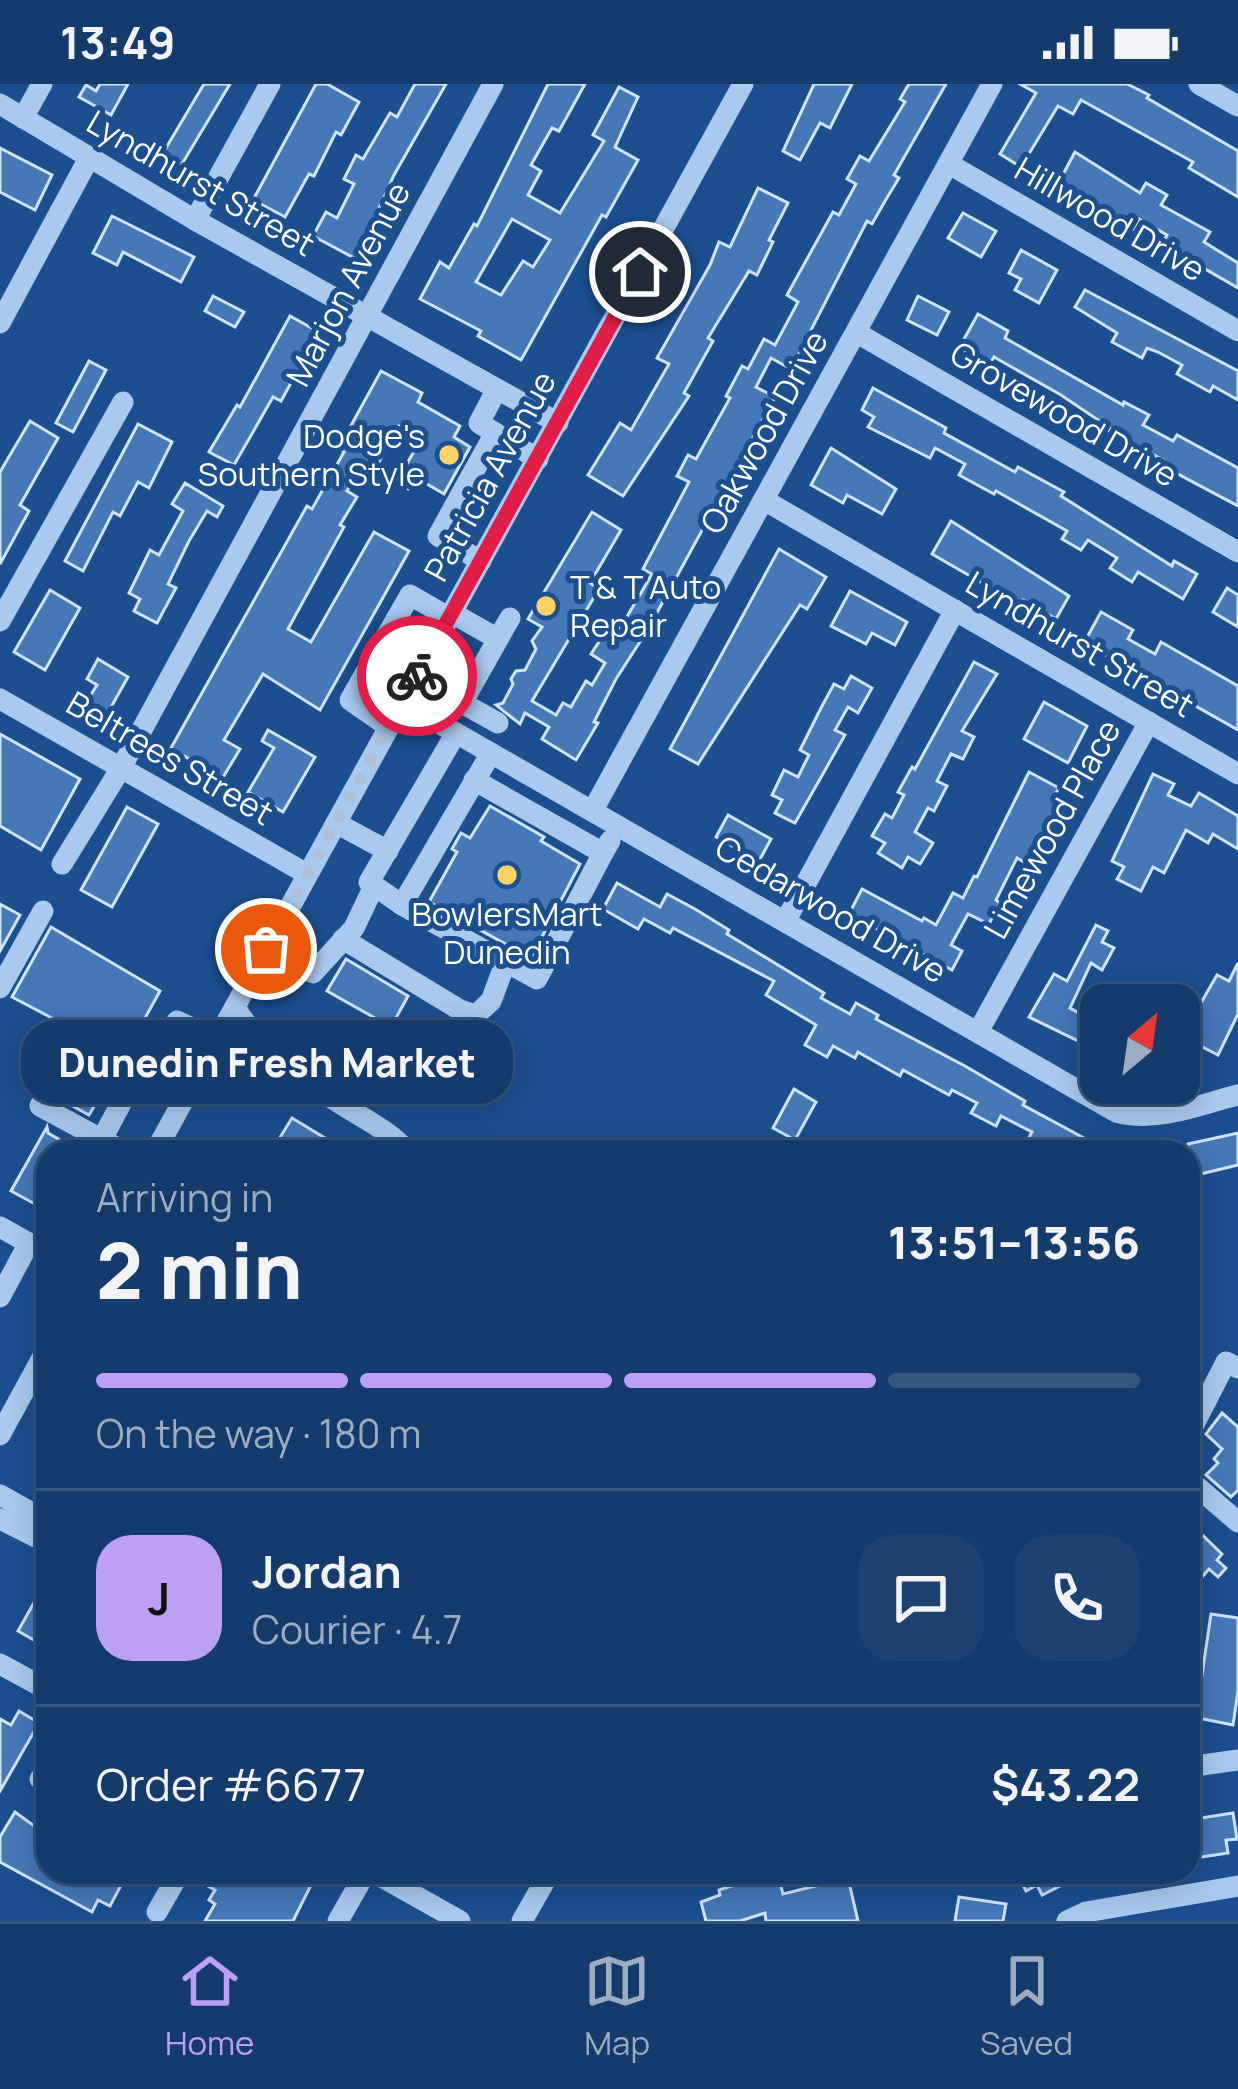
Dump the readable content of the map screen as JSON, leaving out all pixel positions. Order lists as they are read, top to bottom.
{
  "streets": {
    "street": [
      "Lyndhurst Street",
      "Hillwood Drive",
      "Marjon Avenue",
      "Grovewood Drive",
      "Oakwood Drive",
      "Patricia Avenue",
      "Beltrees Street",
      "Limewood Place",
      "Cedarwood Drive"
    ]
  },
  "crossings": [
    ["Lyndhurst Street", "Marjon Avenue"],
    ["Lyndhurst Street", "Oakwood Drive"],
    ["Lyndhurst Street", "Patricia Avenue"],
    ["Lyndhurst Street", "Limewood Place"],
    ["Hillwood Drive", "Oakwood Drive"],
    ["Marjon Avenue", "Beltrees Street"],
    ["Grovewood Drive", "Oakwood Drive"],
    ["Oakwood Drive", "Cedarwood Drive"],
    ["Patricia Avenue", "Beltrees Street"],
    ["Patricia Avenue", "Cedarwood Drive"],
    ["Limewood Place", "Cedarwood Drive"]
  ],
  "places": [
    "Dodge's Southern Style",
    "T & T Auto Repair",
    "BowlersMart Dunedin",
    "Dunedin Fresh Market"
  ],
  "north": "top right",
  "page": {
    "status": "13:49",
    "bubble": "Dunedin Fresh Market",
    "heading": ["2 min", "Arriving in", "13:51–13:56"],
    "panel": [
      "Jordan",
      "Courier · 4.7",
      "Order #6677",
      "$43.22"
    ],
    "bar": "On the way · 180 m",
    "round": "J",
    "tabs": ["Home", "Map", "Saved"]
  }
}
